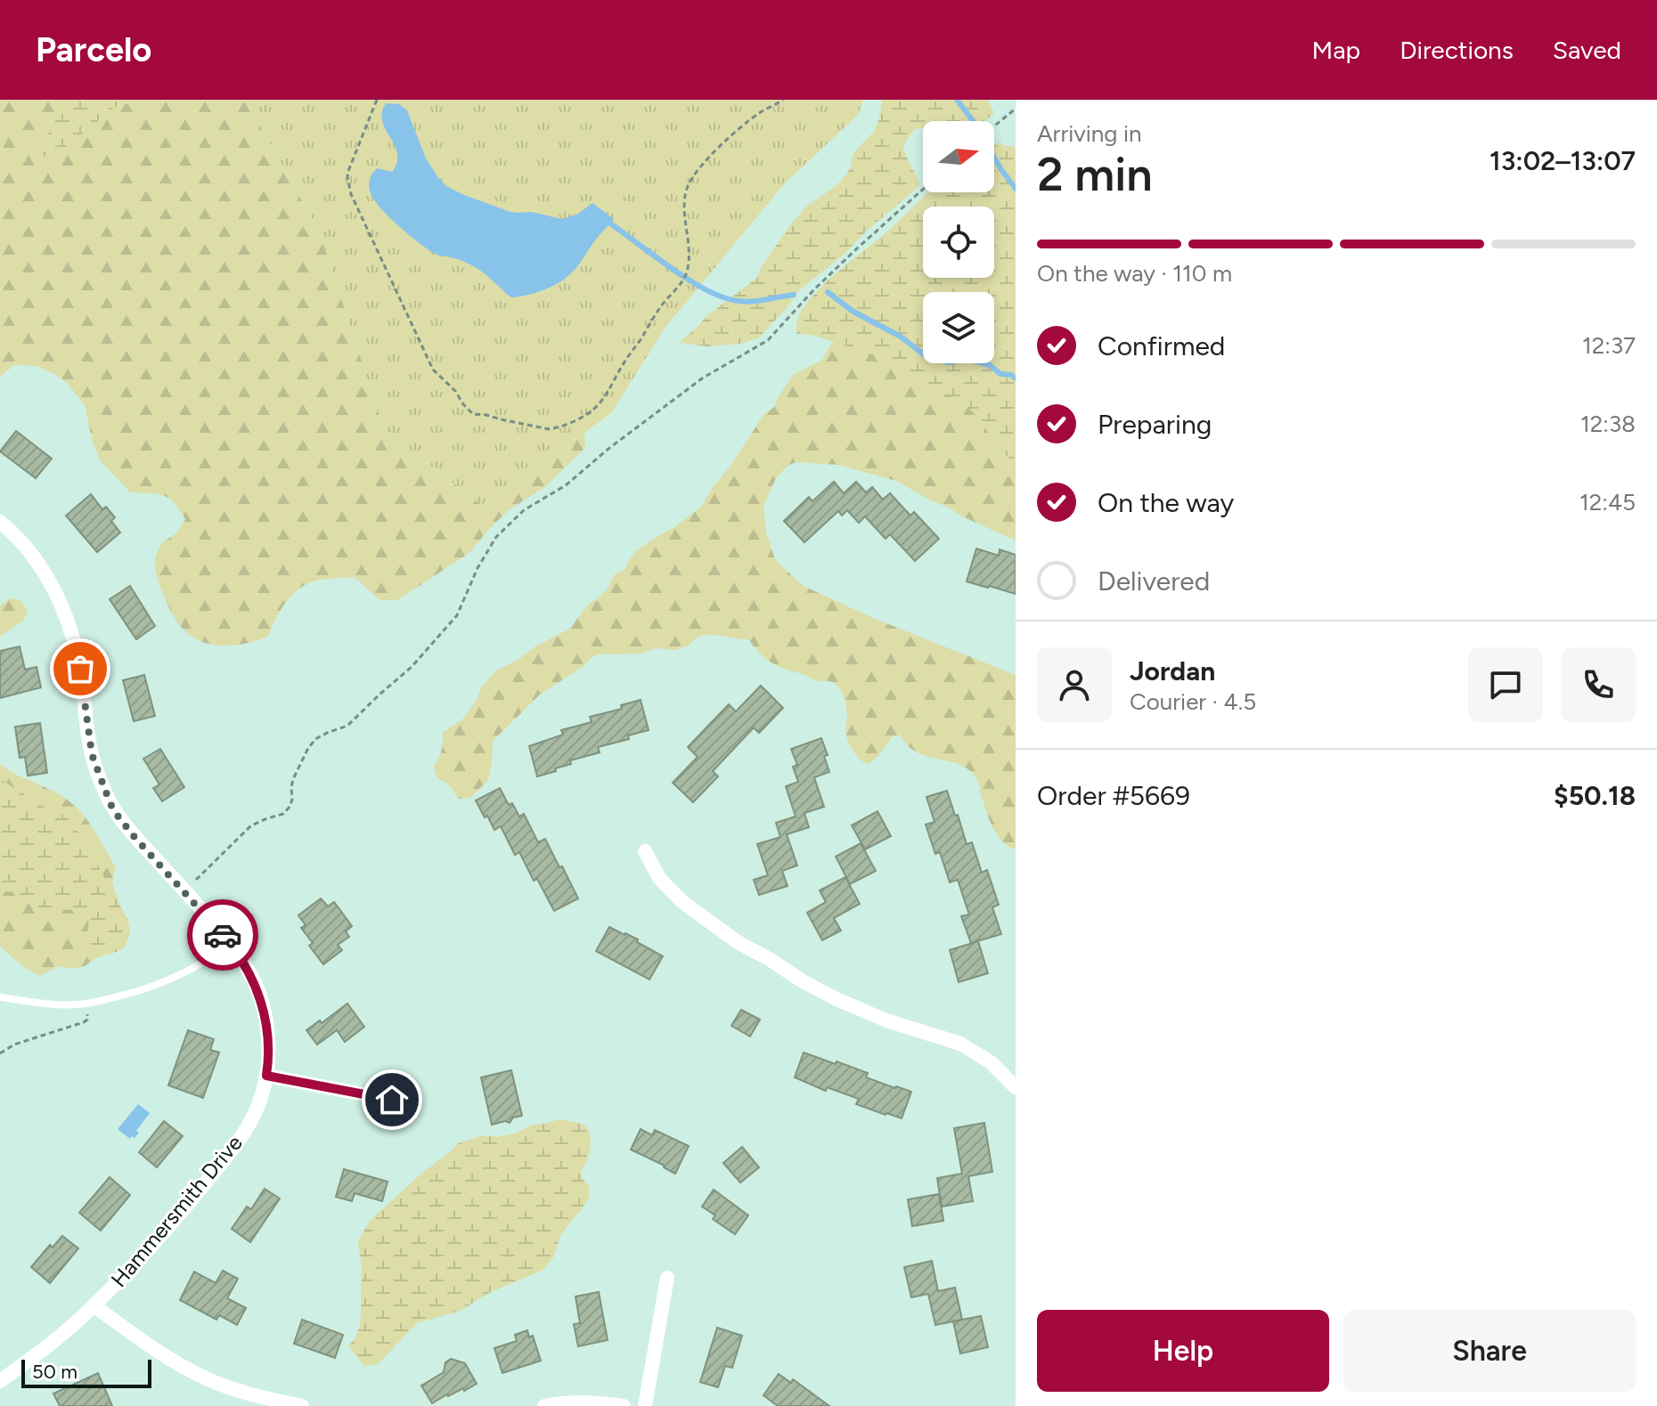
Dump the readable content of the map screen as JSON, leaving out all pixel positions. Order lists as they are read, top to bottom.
{
  "streets": {
    "street": ["Hammersmith Drive"]
  },
  "scale_bar": "50 m",
  "north": "right",
  "page": {
    "header": "Parcelo",
    "nav": ["Map", "Directions", "Saved"],
    "heading": ["2 min", "Arriving in", "13:02–13:07"],
    "panel": [
      "Jordan",
      "Courier · 4.5",
      "Order #5669",
      "$50.18"
    ],
    "bar": "On the way · 110 m",
    "list": [
      ["Confirmed", "12:37"],
      ["Preparing", "12:38"],
      ["On the way", "12:45"],
      "Delivered"
    ],
    "buttons": ["Help", "Share"],
    "scale": "50 m"
  }
}
